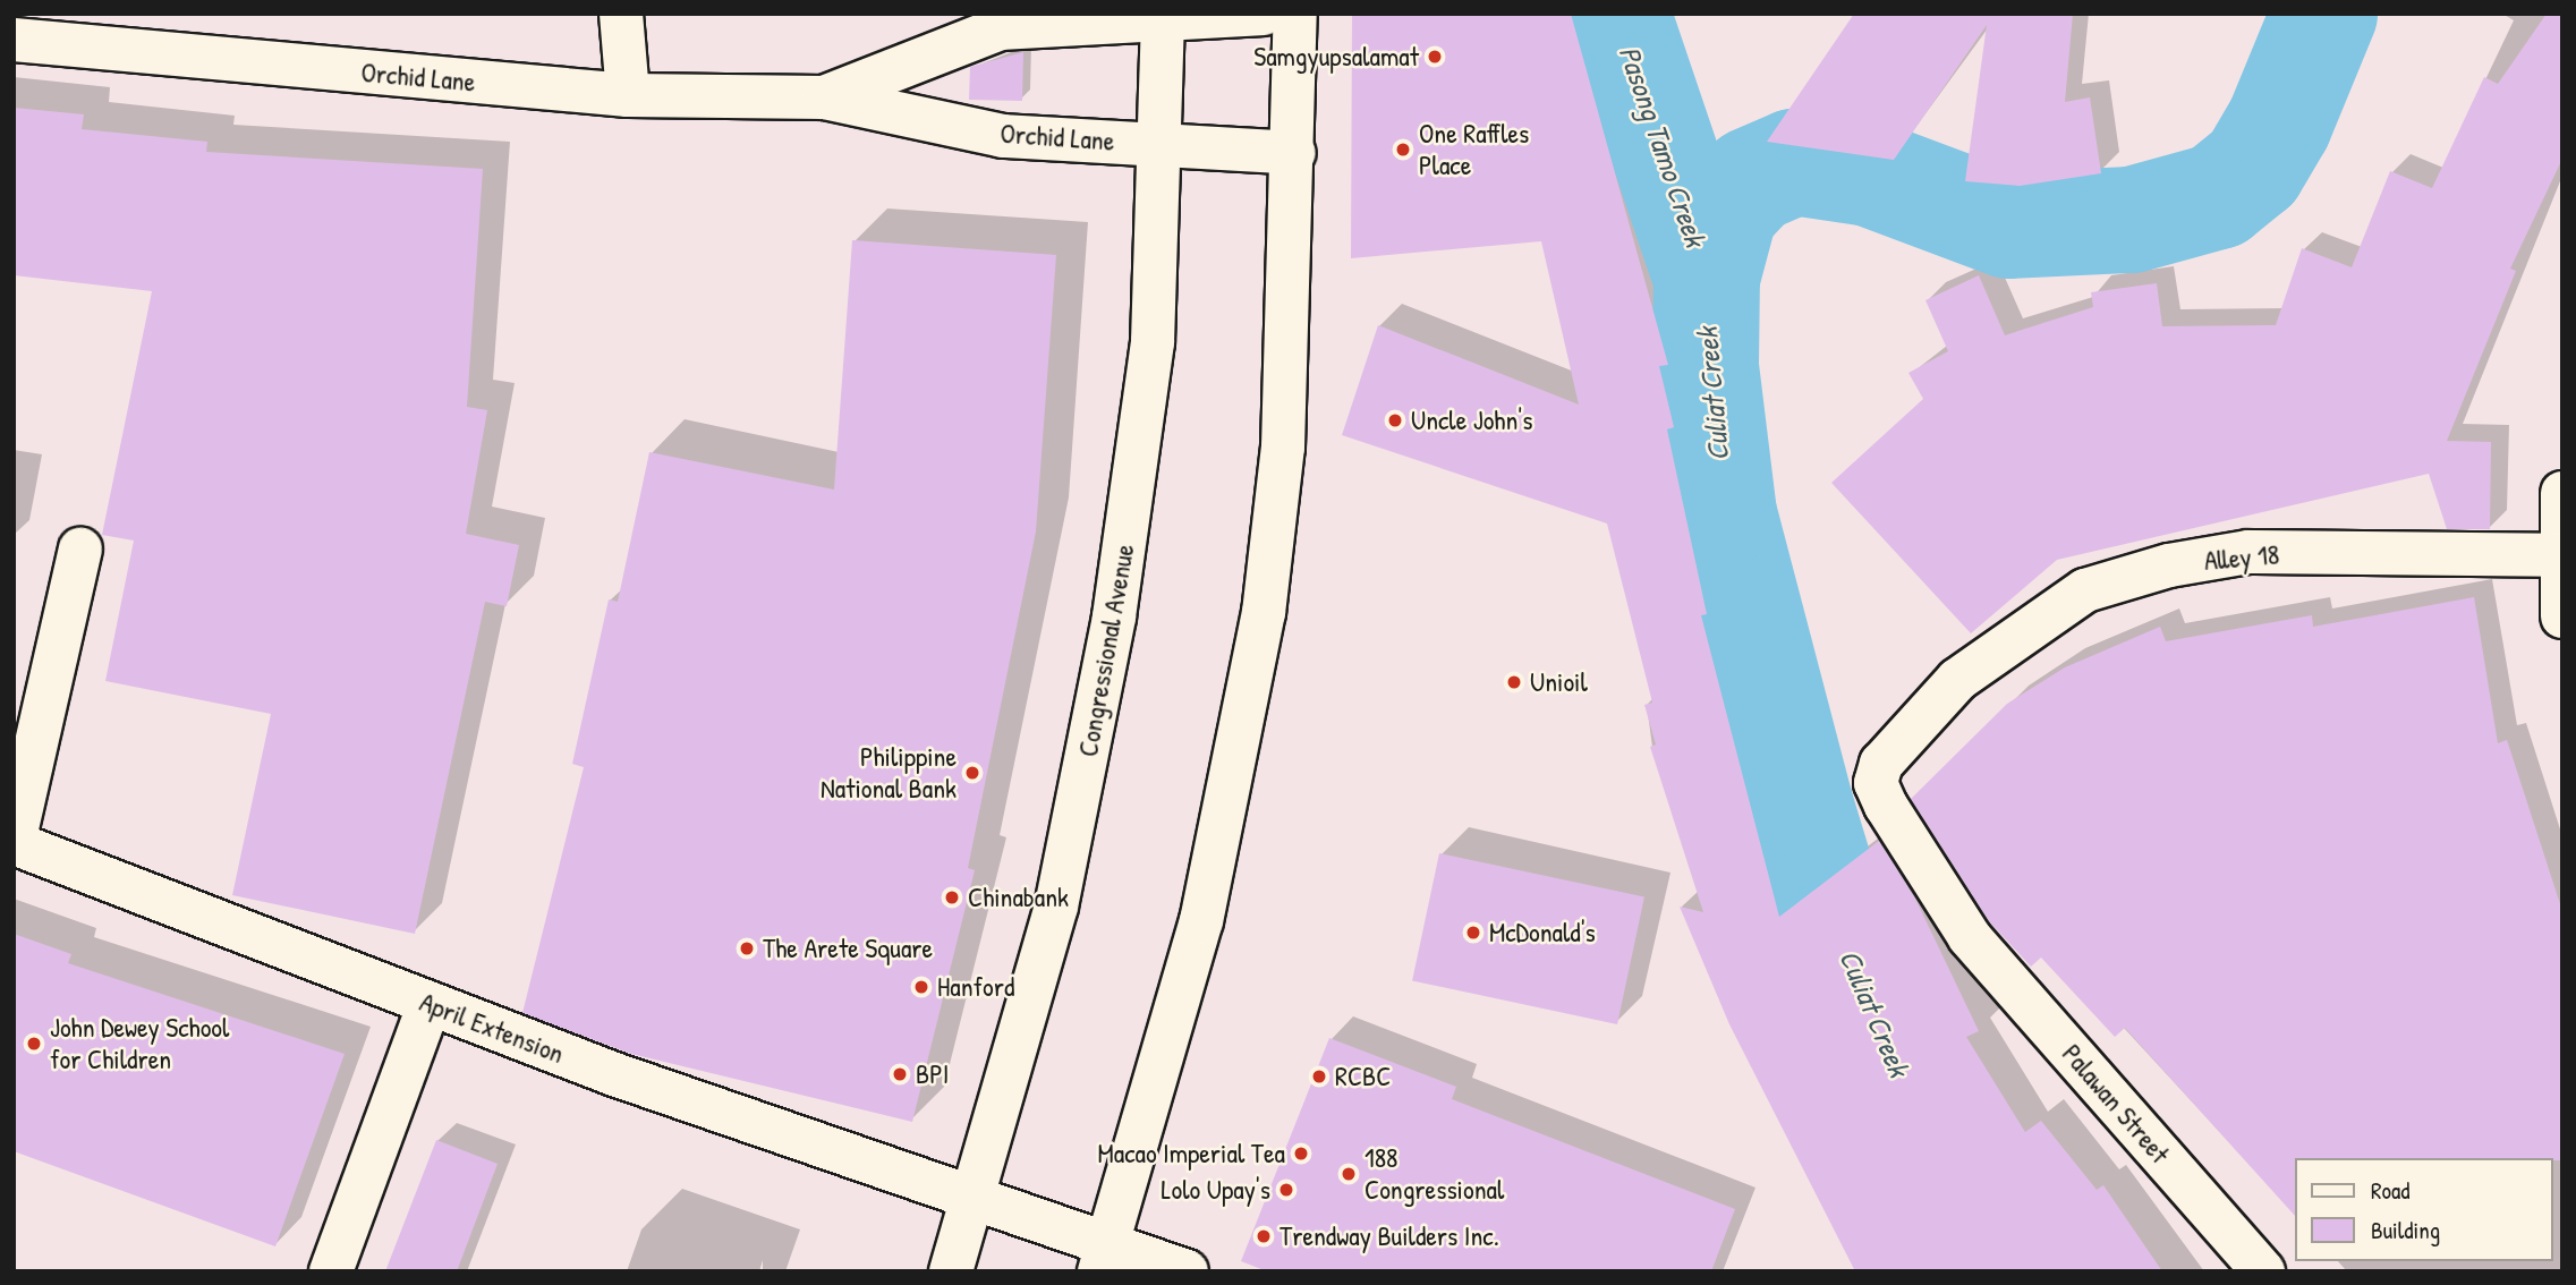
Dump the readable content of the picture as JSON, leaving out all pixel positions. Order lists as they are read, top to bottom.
{
  "streets": {
    "street": [
      "Orchid Lane",
      "Alley 18",
      "Congressional Avenue",
      "April Extension",
      "Palawan Street"
    ]
  },
  "crossings": [
    ["Orchid Lane", "Congressional Avenue"],
    ["Alley 18", "Palawan Street"],
    ["Congressional Avenue", "April Extension"]
  ],
  "water": ["Pasong Tamo Creek", "Culiat Creek"],
  "places": [
    "Samgyupsalamat",
    "One Raffles Place",
    "Uncle John's",
    "Unioil",
    "Philippine National Bank",
    "Chinabank",
    "McDonald's",
    "The Arete Square",
    "Hanford",
    "John Dewey School for Children",
    "BPI",
    "RCBC",
    "Macao Imperial Tea",
    "188 Congressional",
    "Lolo Upay's",
    "Trendway Builders Inc."
  ],
  "legend": ["Road", "Building"]
}
